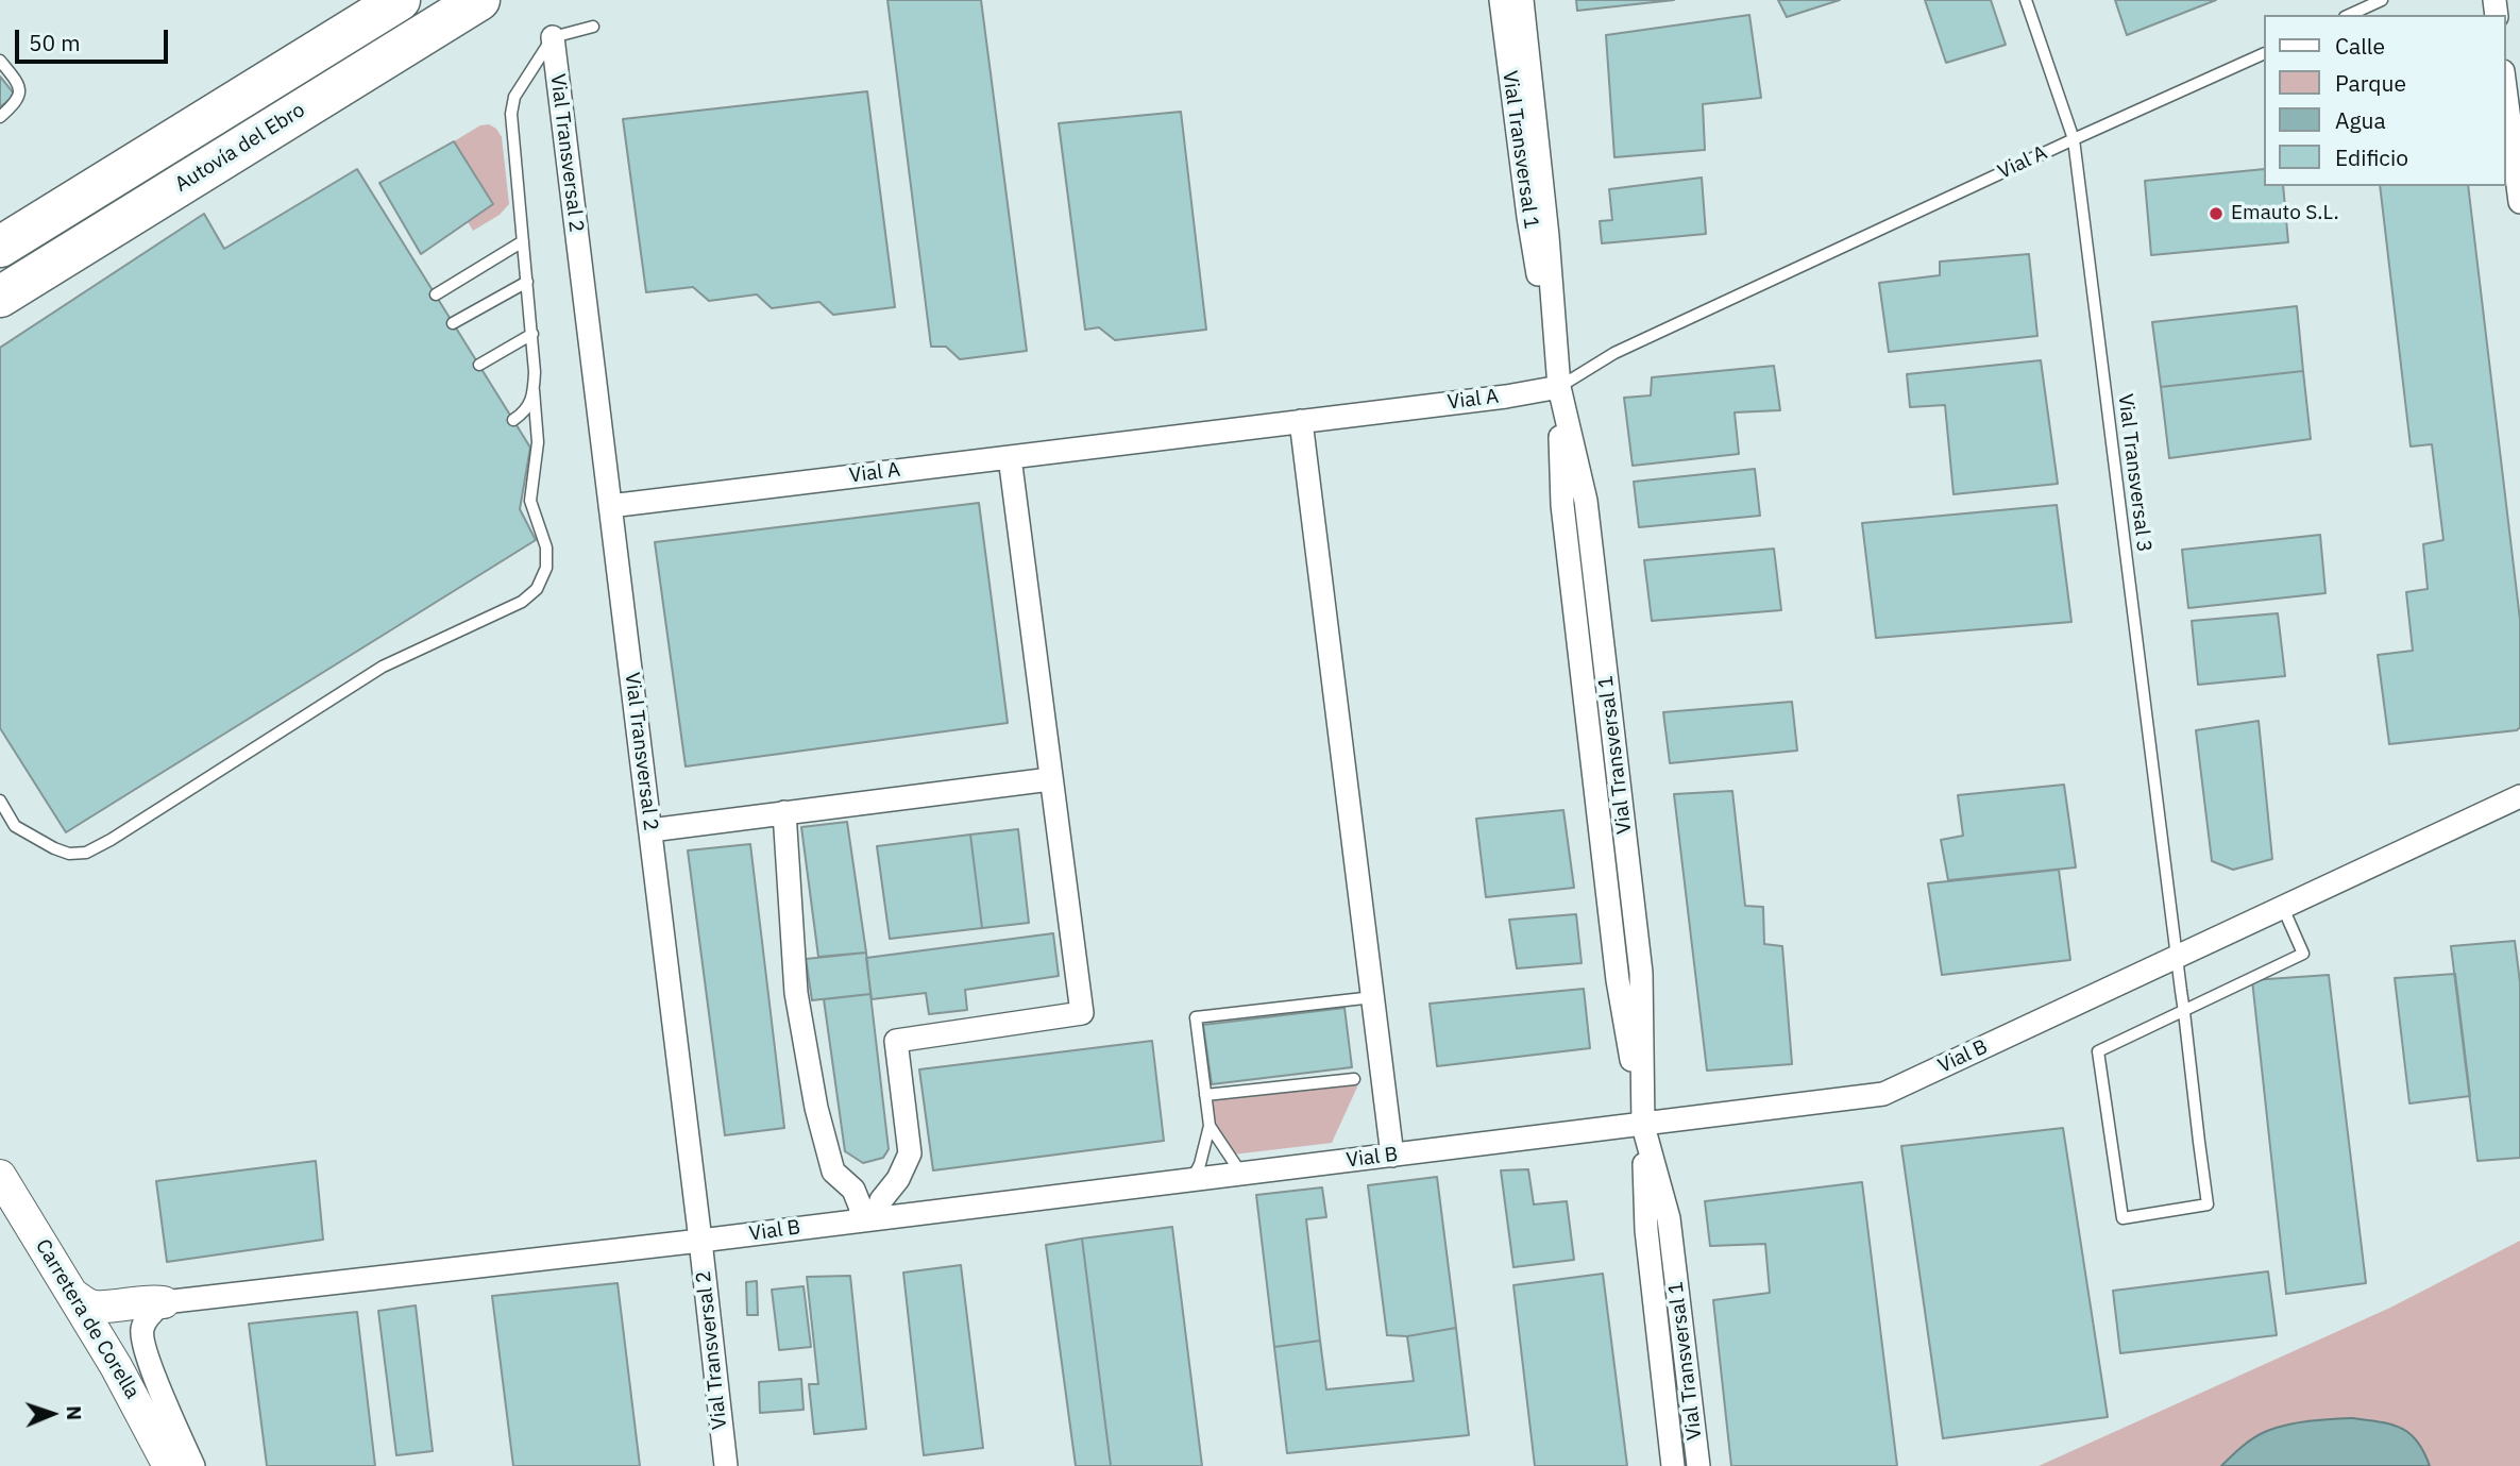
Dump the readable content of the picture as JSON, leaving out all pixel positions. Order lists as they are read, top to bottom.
{
  "streets": {
    "highway": ["Autovía del Ebro"],
    "main road": ["Carretera de Corella"],
    "street": [
      "Vial Transversal 1",
      "Vial Transversal 2",
      "Vial A",
      "Vial B"
    ],
    "lane": ["Vial Transversal 3"]
  },
  "crossings": [
    ["Vial Transversal 1", "Vial A"],
    ["Vial Transversal 1", "Vial B"],
    ["Vial Transversal 2", "Vial A"],
    ["Vial Transversal 2", "Vial B"],
    ["Vial A", "Vial Transversal 3"],
    ["Vial Transversal 3", "Vial B"],
    ["Vial B", "Carretera de Corella"]
  ],
  "places": ["Emauto S.L."],
  "legend": [
    "Calle",
    "Parque",
    "Agua",
    "Edificio"
  ],
  "scale_bar": "50 m",
  "north": "right"
}
